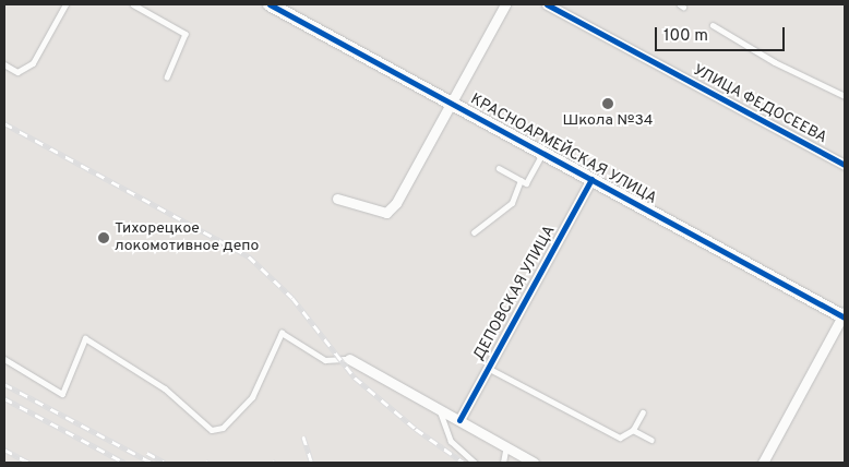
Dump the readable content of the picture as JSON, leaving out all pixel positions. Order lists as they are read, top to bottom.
{
  "streets": {
    "street": ["УЛИЦА ФЕДОСЕЕВА", "КРАСНОАРМЕЙСКАЯ УЛИЦА", "ДЕПОВСКАЯ УЛИЦА"]
  },
  "crossings": [
    ["КРАСНОАРМЕЙСКАЯ УЛИЦА", "ДЕПОВСКАЯ УЛИЦА"]
  ],
  "places": ["Школа №34", "Тихорецкое локомотивное депо"],
  "scale_bar": "100 m"
}
